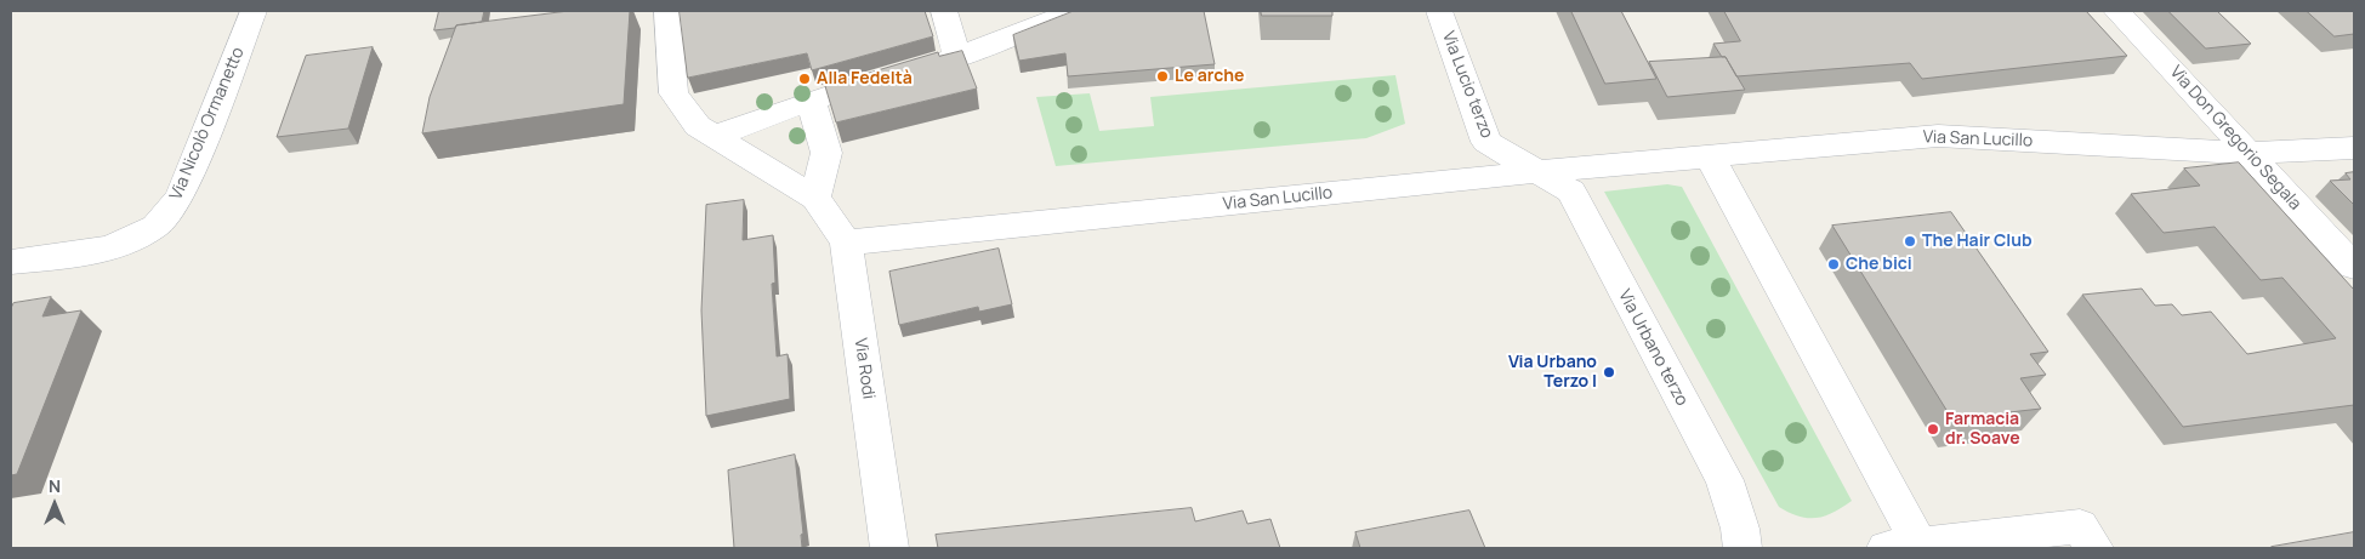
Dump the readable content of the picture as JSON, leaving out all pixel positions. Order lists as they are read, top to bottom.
{
  "streets": {
    "street": [
      "Via Lucio terzo",
      "Via Nicolò Ormanetto",
      "Via Don Gregorio Segala",
      "Via San Lucillo",
      "Via Urbano terzo",
      "Via Rodi"
    ]
  },
  "crossings": [
    ["Via Lucio terzo", "Via San Lucillo"],
    ["Via Lucio terzo", "Via Urbano terzo"],
    ["Via Don Gregorio Segala", "Via San Lucillo"],
    ["Via San Lucillo", "Via Urbano terzo"],
    ["Via San Lucillo", "Via Rodi"]
  ],
  "places": [
    "Le arche",
    "Alla Fedeltà",
    "The Hair Club",
    "Che bici",
    "Via Urbano Terzo I",
    "Farmacia dr. Soave"
  ],
  "north": "top"
}
